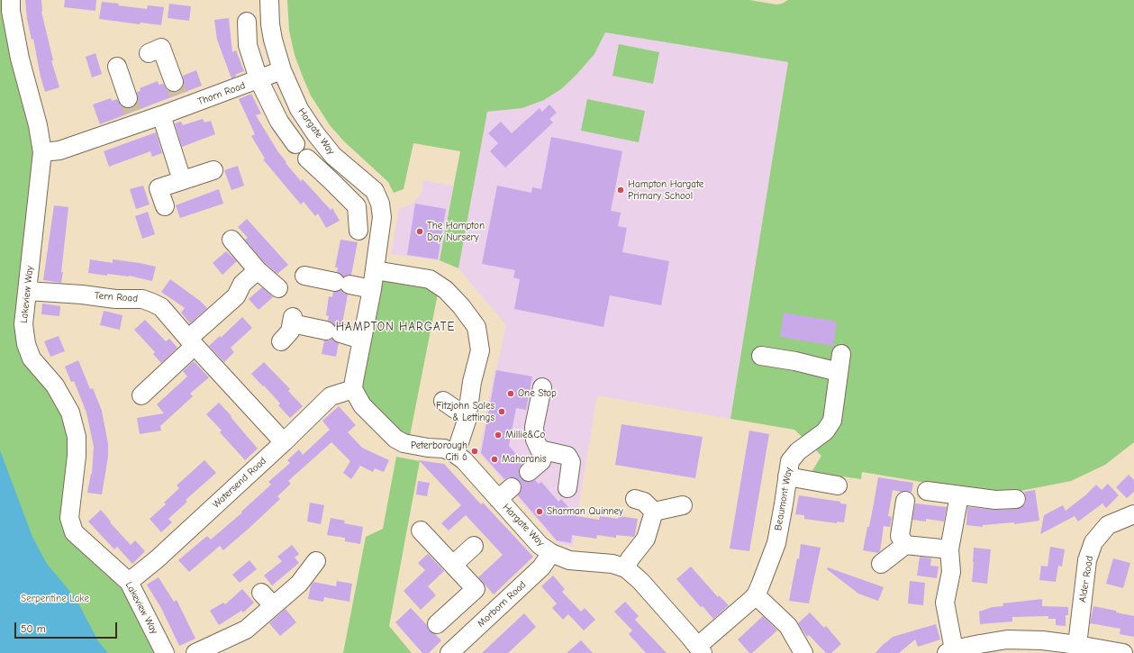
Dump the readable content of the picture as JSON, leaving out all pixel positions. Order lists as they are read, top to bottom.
{
  "streets": {
    "street": [
      "Thorn Road",
      "Hargate Way",
      "Lakeview Way",
      "Tern Road",
      "Watersend Road",
      "Beaumont Way",
      "Alder Road",
      "Morborn Road"
    ]
  },
  "crossings": [
    ["Thorn Road", "Hargate Way"],
    ["Thorn Road", "Lakeview Way"],
    ["Hargate Way", "Watersend Road"],
    ["Hargate Way", "Beaumont Way"],
    ["Hargate Way", "Morborn Road"],
    ["Lakeview Way", "Tern Road"],
    ["Lakeview Way", "Watersend Road"],
    ["Tern Road", "Watersend Road"]
  ],
  "districts": ["HAMPTON HARGATE"],
  "parks": ["Serpentine Lake"],
  "places": [
    "Hampton Hargate Primary School",
    "The Hampton Day Nursery",
    "One Stop",
    "Fitzjohn Sales & Lettings",
    "Millie&Co",
    "Peterborough Citi 6",
    "Maharanis",
    "Sharman Quinney"
  ],
  "scale_bar": "50 m"
}
